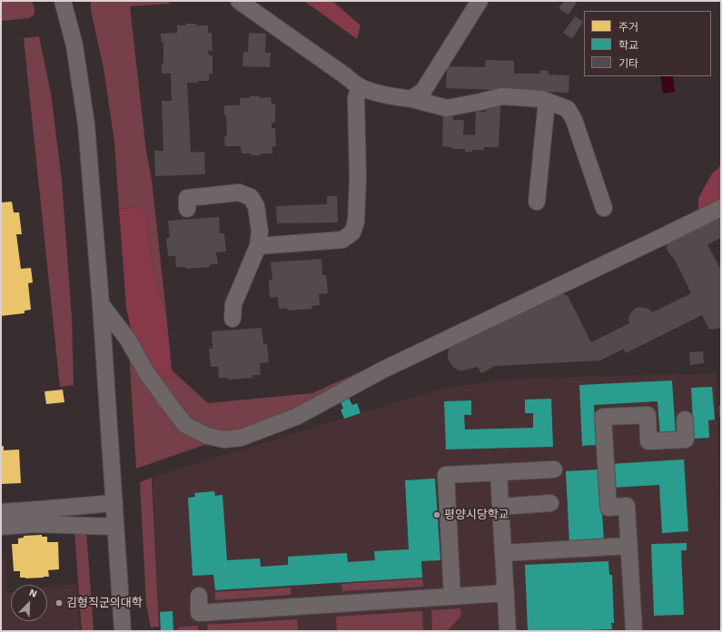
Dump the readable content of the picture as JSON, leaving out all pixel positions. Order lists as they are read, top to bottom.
{
  "places": ["평양시당학교", "김형직군의대학"],
  "legend": ["주거", "학교", "기타"],
  "north": "top right"
}
